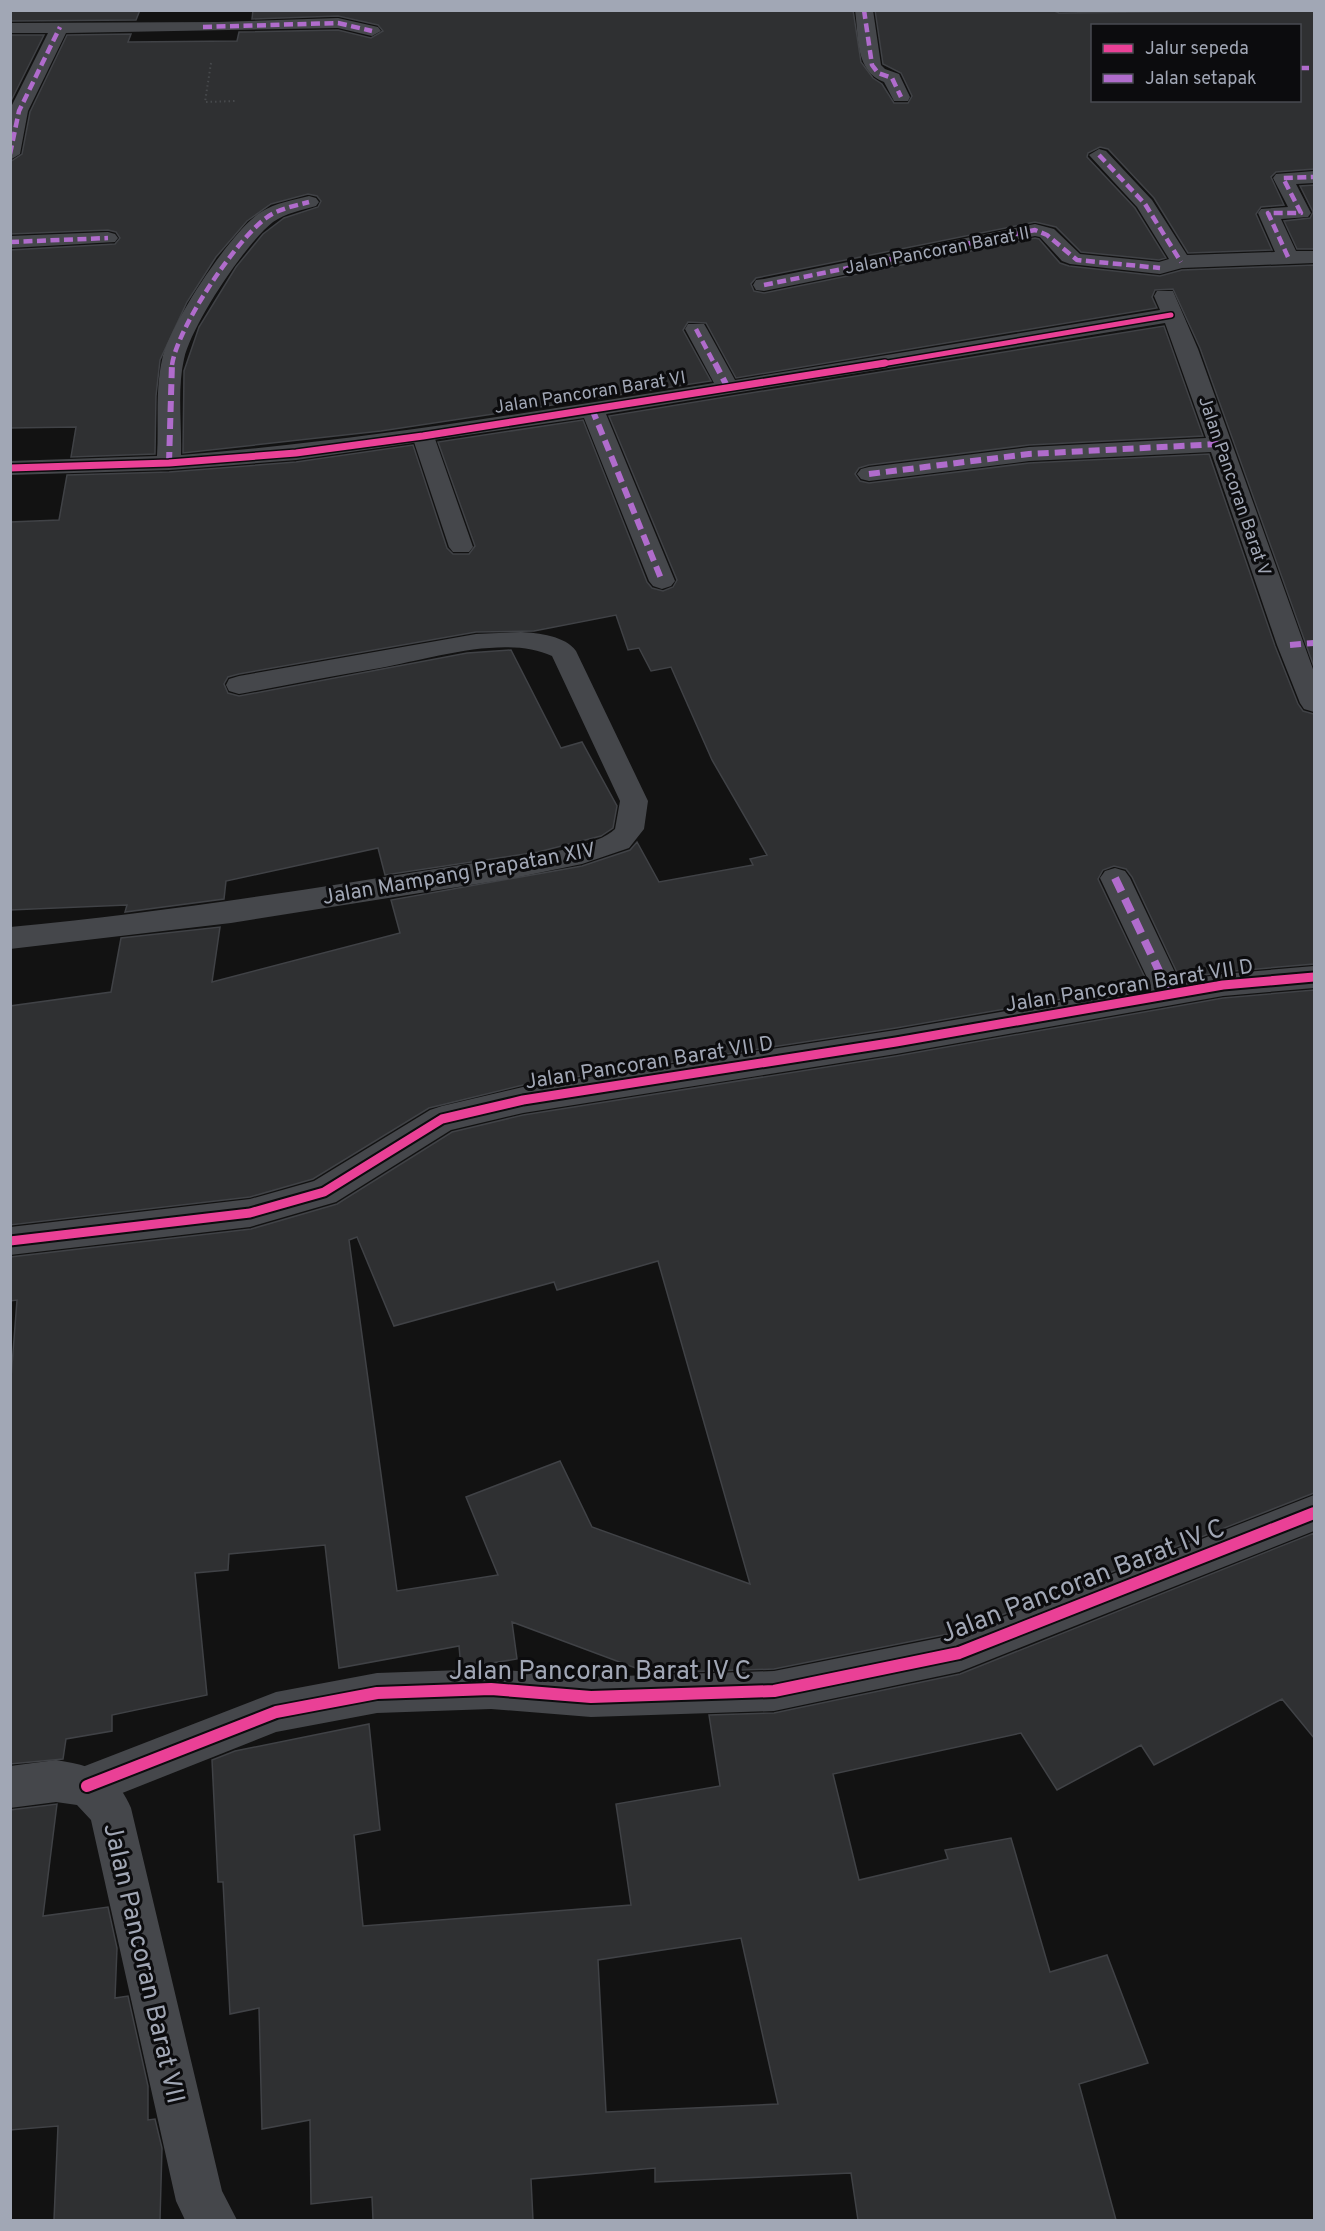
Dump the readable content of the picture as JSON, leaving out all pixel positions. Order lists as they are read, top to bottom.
{
  "streets": {
    "street": [
      "Jalan Pancoran Barat II",
      "Jalan Pancoran Barat VI",
      "Jalan Pancoran Barat V",
      "Jalan Mampang Prapatan XIV",
      "Jalan Pancoran Barat VII D",
      "Jalan Pancoran Barat IV C",
      "Jalan Pancoran Barat VII"
    ]
  },
  "crossings": [
    ["Jalan Pancoran Barat II", "Jalan Pancoran Barat V"],
    ["Jalan Pancoran Barat VI", "Jalan Pancoran Barat V"],
    ["Jalan Pancoran Barat IV C", "Jalan Pancoran Barat VII"]
  ],
  "legend": ["Jalur sepeda", "Jalan setapak"]
}
